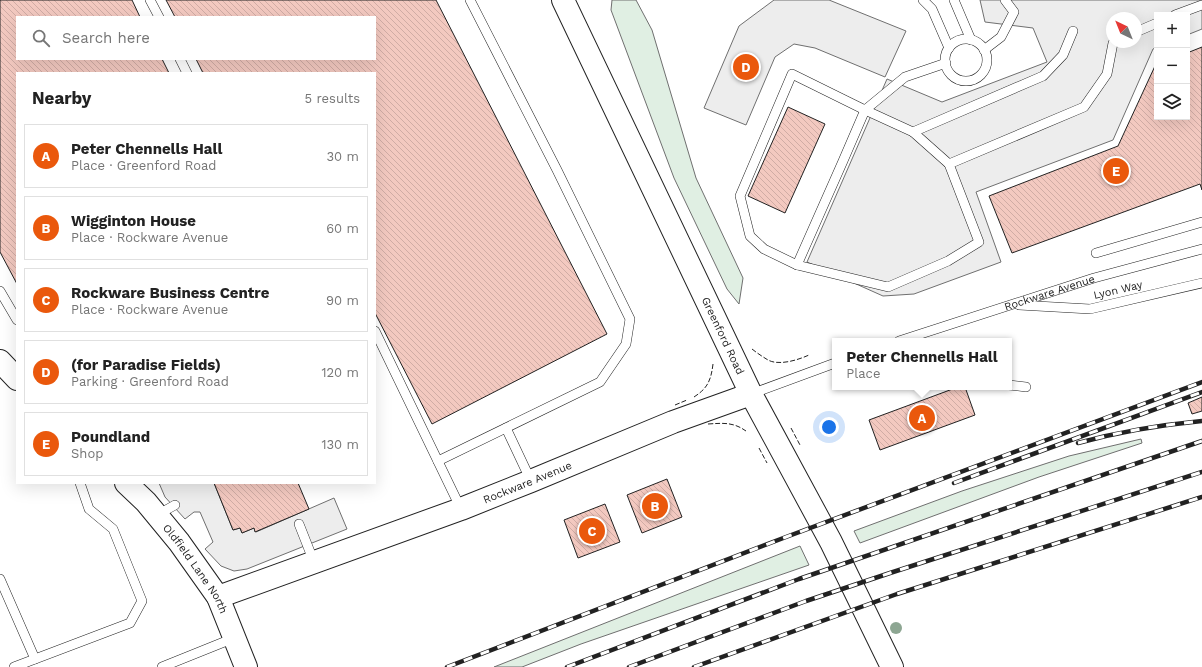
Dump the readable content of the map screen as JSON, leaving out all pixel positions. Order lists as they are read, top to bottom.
{
  "streets": {
    "street": ["Rockware Avenue", "Greenford Road", "Oldfield Lane North"],
    "lane": ["Lyon Way"]
  },
  "crossings": [
    ["Lyon Way", "Rockware Avenue"],
    ["Rockware Avenue", "Greenford Road"],
    ["Rockware Avenue", "Oldfield Lane North"]
  ],
  "north": "top left",
  "page": {
    "map_buttons": ["+", "−"],
    "search": "Search here",
    "pins": [
      "D",
      "E",
      "A",
      "B",
      "C"
    ],
    "heading": ["Nearby", "5 results"],
    "list": [
      {
        "mark": "A",
        "name": "Peter Chennells Hall",
        "note": "Place · Greenford Road",
        "value": "30 m"
      },
      {
        "mark": "B",
        "name": "Wigginton House",
        "note": "Place · Rockware Avenue",
        "value": "60 m"
      },
      {
        "mark": "C",
        "name": "Rockware Business Centre",
        "note": "Place · Rockware Avenue",
        "value": "90 m"
      },
      {
        "mark": "D",
        "name": "(for Paradise Fields)",
        "note": "Parking · Greenford Road",
        "value": "120 m"
      },
      {
        "mark": "E",
        "name": "Poundland",
        "note": "Shop",
        "value": "130 m"
      }
    ],
    "popup": ["Peter Chennells Hall", "Place"]
  }
}
